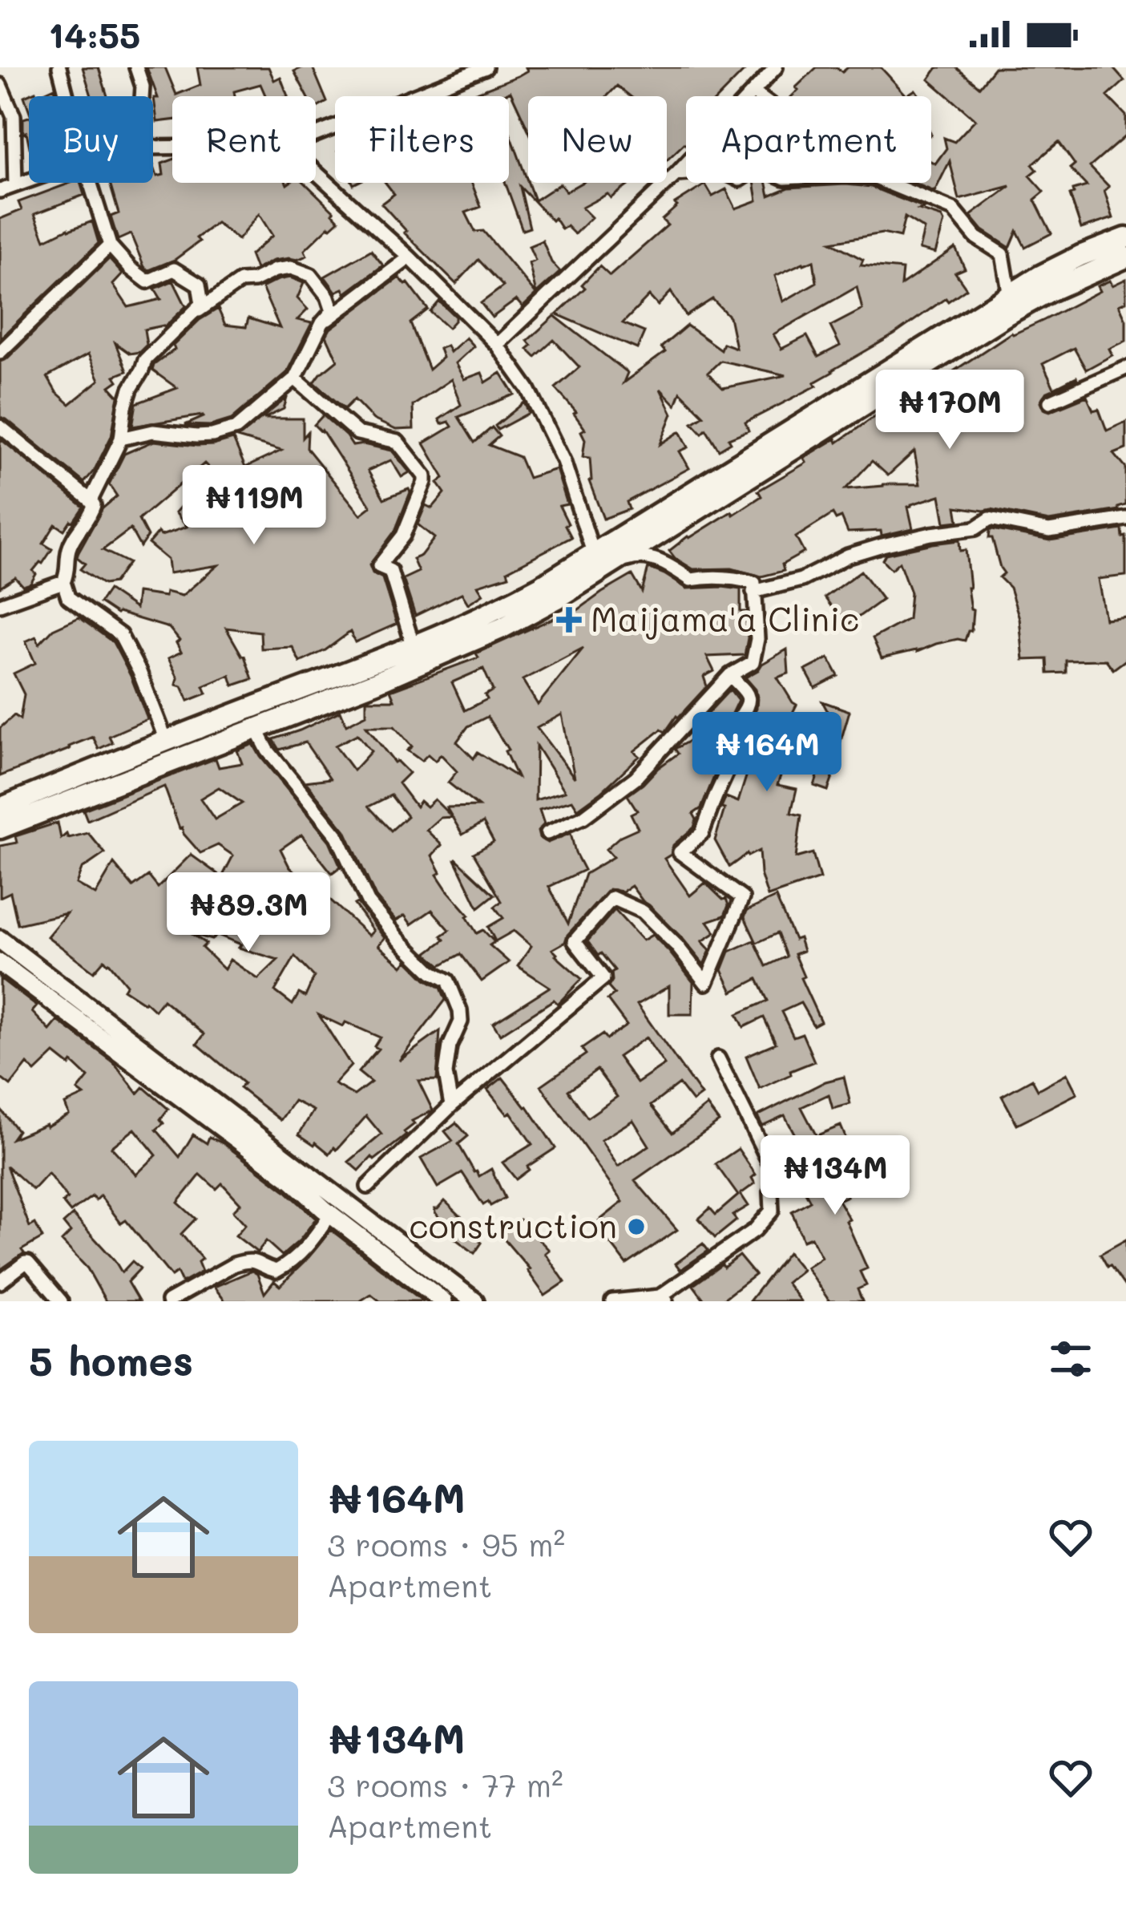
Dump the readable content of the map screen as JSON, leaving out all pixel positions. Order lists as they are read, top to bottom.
{
  "places": {
    "health": ["Maijama'a Clinic"],
    "other": ["construction"]
  },
  "page": {
    "status": "14:55",
    "chip": [
      "Buy",
      "Rent",
      "Filters",
      "New",
      "Apartment"
    ],
    "price": [
      "₦170M",
      "₦119M",
      "₦164M",
      "₦89.3M",
      "₦134M"
    ],
    "heading": "5 homes",
    "list": [
      {
        "name": "₦164M",
        "note": "3 rooms · 95 m² · Apartment"
      },
      {
        "name": "₦134M",
        "note": "3 rooms · 77 m² · Apartment"
      }
    ]
  }
}
